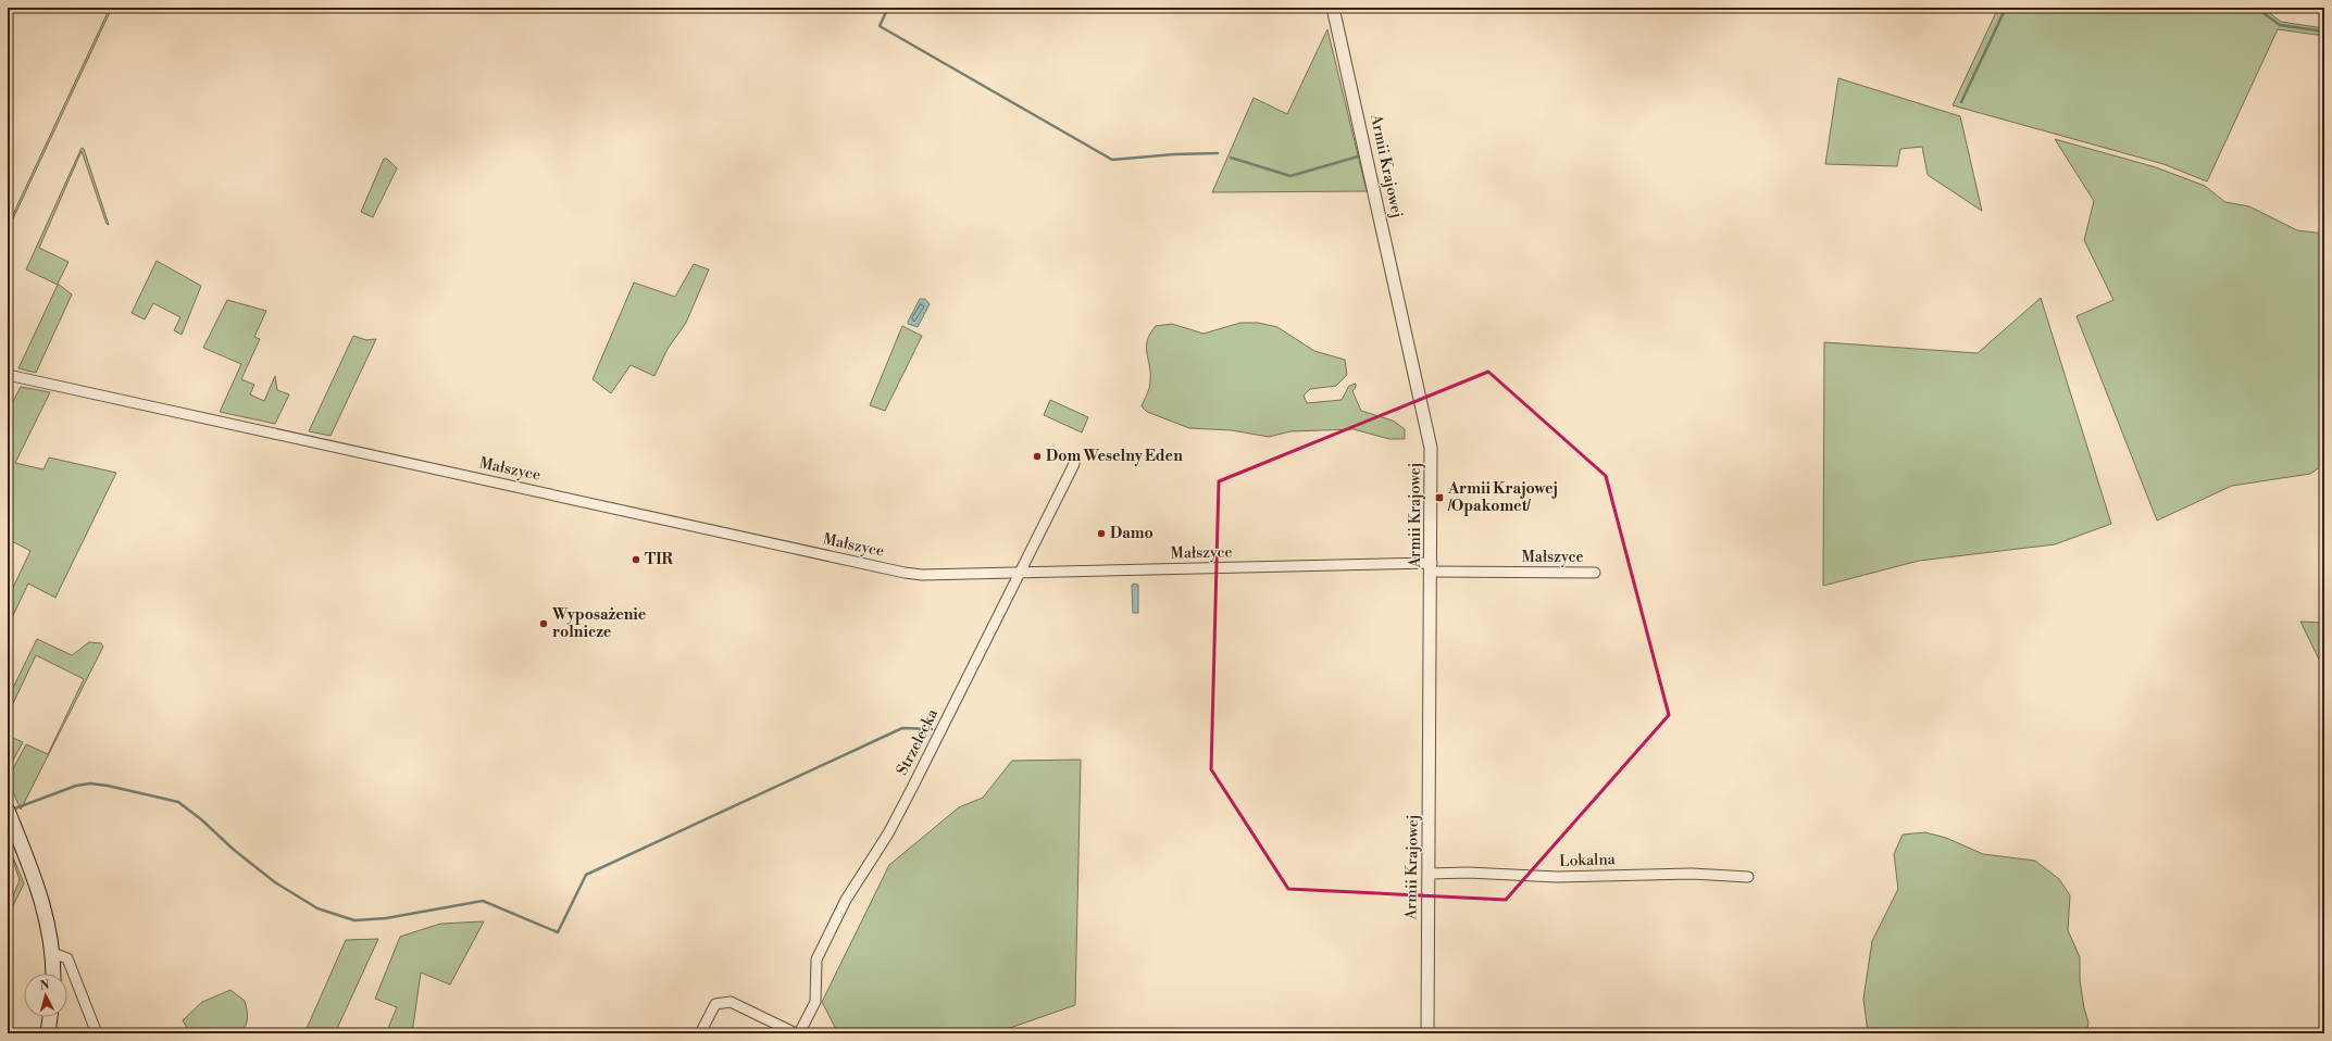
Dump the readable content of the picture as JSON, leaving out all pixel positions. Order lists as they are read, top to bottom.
{
  "streets": {
    "street": [
      "Armii Krajowej",
      "Małszyce",
      "Strzelecka",
      "Lokalna"
    ]
  },
  "crossings": [
    ["Armii Krajowej", "Małszyce"],
    ["Armii Krajowej", "Lokalna"],
    ["Małszyce", "Strzelecka"]
  ],
  "places": {
    "other": [
      "Dom Weselny Eden",
      "Damo",
      "TIR",
      "Wyposażenie rolnicze"
    ],
    "transit": ["Armii Krajowej /Opakomet/"]
  },
  "north": "top"
}
